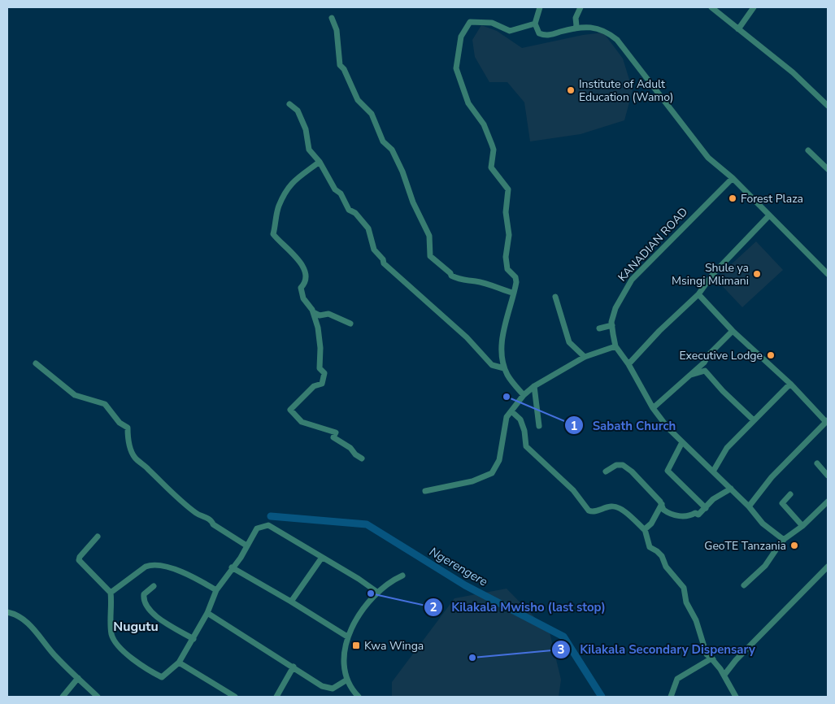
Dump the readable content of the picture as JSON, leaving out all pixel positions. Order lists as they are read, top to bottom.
{
  "streets": {
    "street": ["KANADIAN ROAD"]
  },
  "districts": ["Nugutu"],
  "water": ["Ngerengere"],
  "places": {
    "other": [
      "Institute of Adult Education (Wamo)",
      "Forest Plaza",
      "Shule ya Msingi Mlimani",
      "Executive Lodge",
      "Sabath Church",
      "GeoTE Tanzania",
      "Kilakala Mwisho (last stop)",
      "Kilakala Secondary Dispensary"
    ],
    "transit": ["Kwa Winga"]
  }
}
